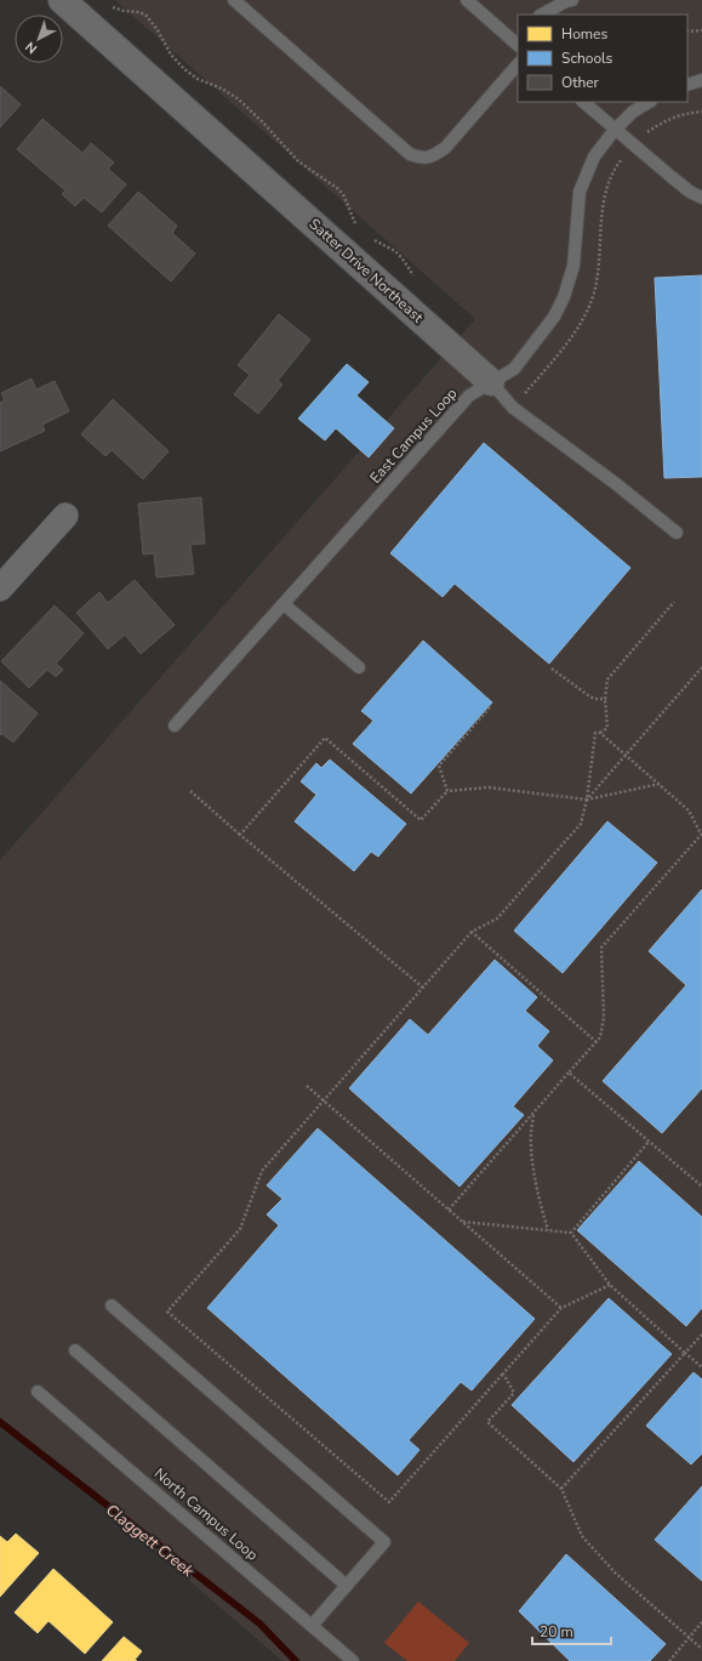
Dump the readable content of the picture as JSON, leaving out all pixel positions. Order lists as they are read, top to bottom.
{
  "streets": {
    "street": ["Satter Drive Northeast"],
    "lane": ["East Campus Loop", "North Campus Loop"]
  },
  "crossings": [
    ["Satter Drive Northeast", "East Campus Loop"]
  ],
  "water": ["Claggett Creek"],
  "legend": ["Homes", "Schools", "Other"],
  "scale_bar": "20 m",
  "north": "bottom left"
}
